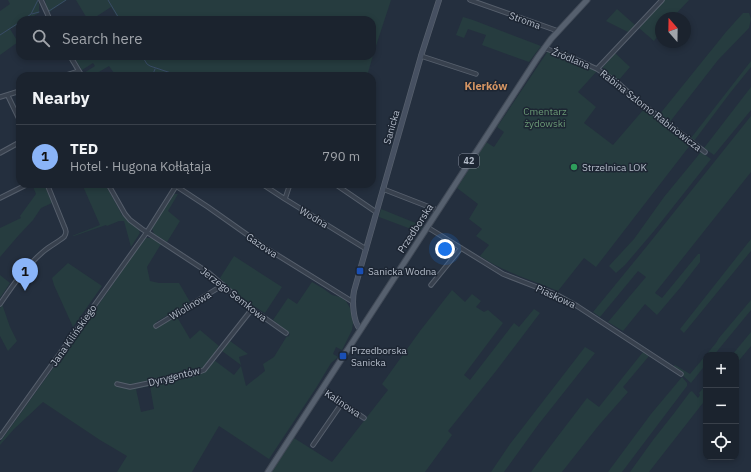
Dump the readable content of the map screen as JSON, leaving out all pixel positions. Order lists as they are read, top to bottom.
{
  "streets": {
    "main road": ["42", "Przedborska"],
    "street": [
      "Stroma",
      "Źródlana",
      "Rabina Szlomo Rabinowicza",
      "Sanicka",
      "Wodna",
      "Gazowa",
      "Jerzego Semkowa",
      "Piaskowa",
      "Wiolinowa",
      "Jana Kilińskiego",
      "Dyrygentów",
      "Kalinowa"
    ]
  },
  "crossings": [
    ["Stroma", "Przedborska"],
    ["Źródlana", "Rabina Szlomo Rabinowicza"],
    ["Źródlana", "Przedborska"],
    ["Sanicka", "Wodna"],
    ["Sanicka", "Przedborska"],
    ["Sanicka", "Gazowa"],
    ["Przedborska", "Piaskowa"],
    ["Przedborska", "Kalinowa"],
    ["Jerzego Semkowa", "Wiolinowa"],
    ["Jerzego Semkowa", "Jana Kilińskiego"],
    ["Jerzego Semkowa", "Dyrygentów"]
  ],
  "districts": ["Kierków"],
  "parks": ["Cmentarz żydowski"],
  "places": {
    "other": ["Strzelnica LOK"],
    "transit": ["Sanicka Wodna", "Przedborska Sanicka"]
  },
  "north": "top",
  "page": {
    "search": "Search here",
    "heading": "Nearby",
    "list": [
      {
        "mark": "1",
        "name": "TED",
        "note": "Hotel · Hugona Kołłątaja",
        "value": "790 m"
      }
    ],
    "pins": "1",
    "map_buttons": ["+", "−"]
  }
}
